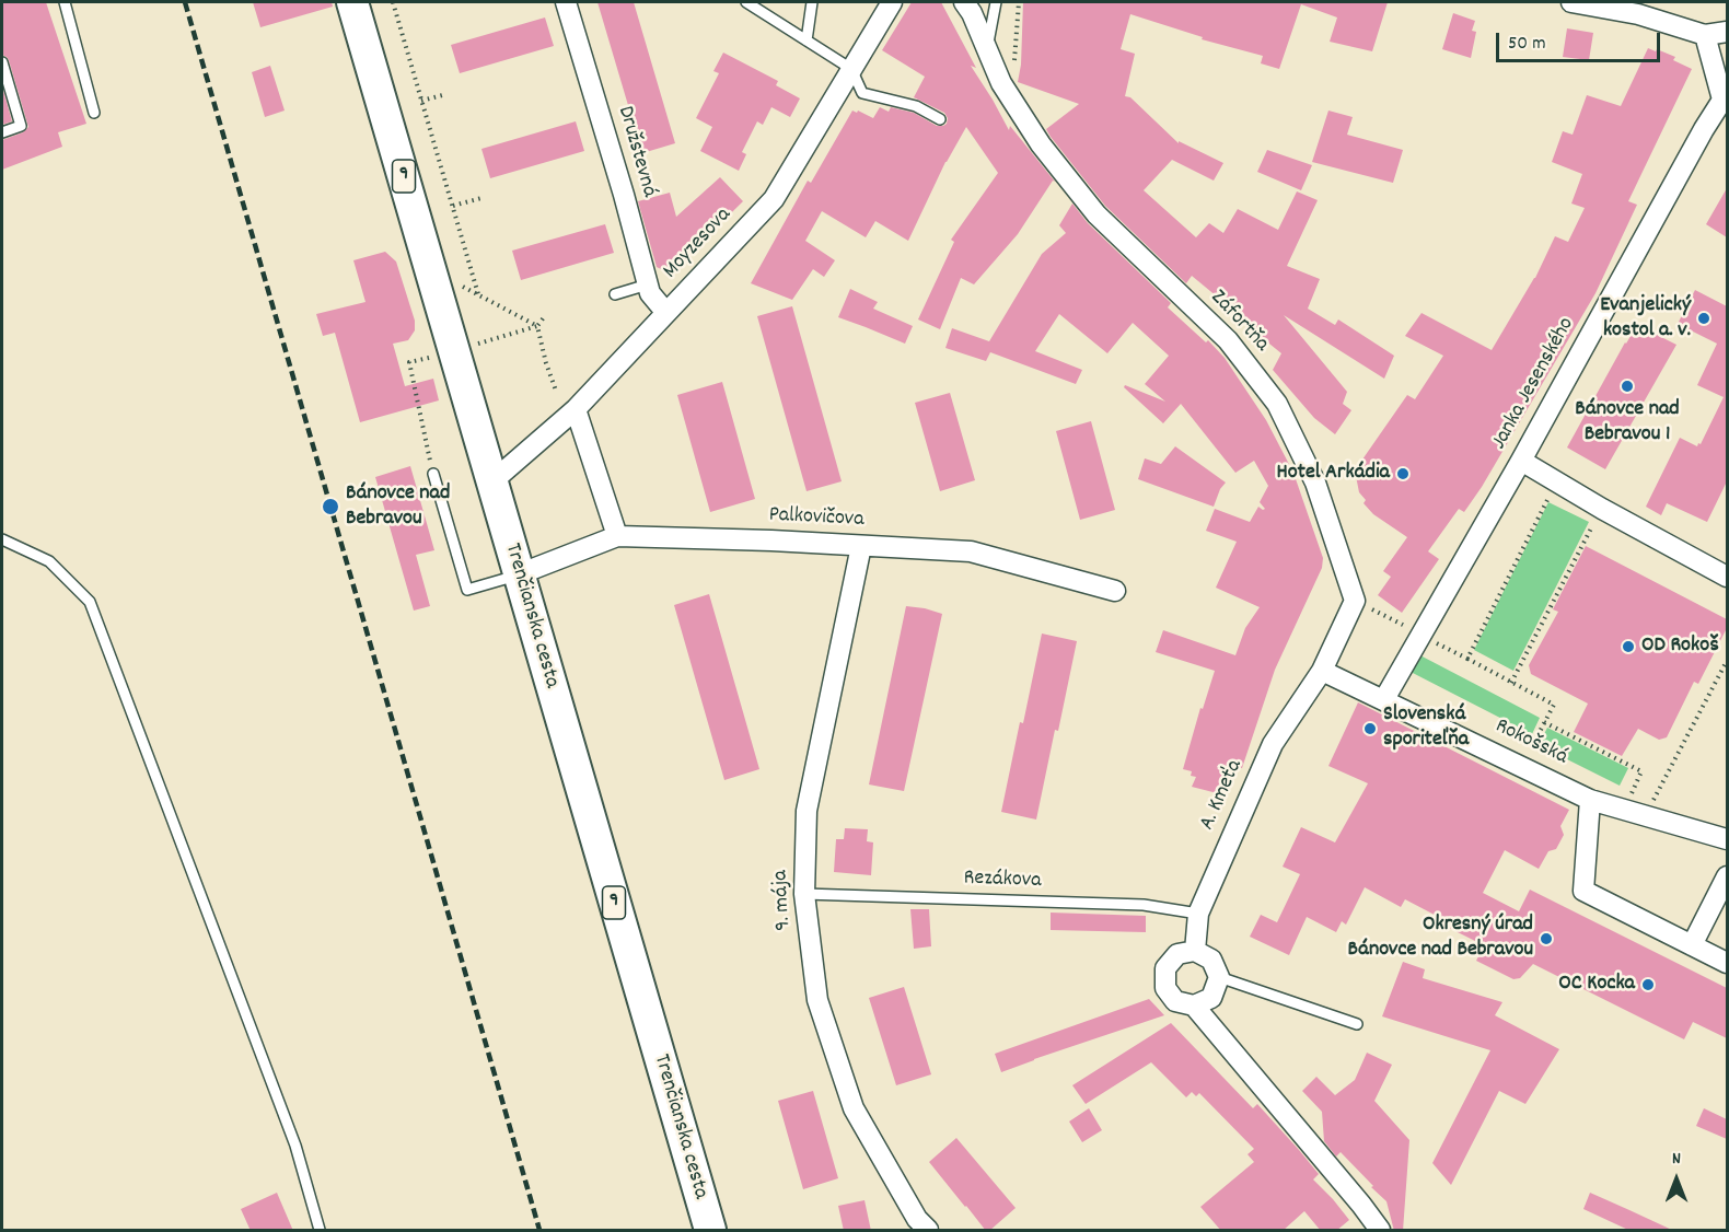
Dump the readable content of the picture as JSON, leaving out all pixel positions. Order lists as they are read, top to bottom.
{
  "streets": {
    "main road": ["9", "Trenčianska cesta"],
    "street": [
      "Družstevná",
      "Moyzesova",
      "Záfortňa",
      "Janka Jesenského",
      "Palkovičova",
      "Rokošská",
      "A. Kmeťa",
      "9. mája"
    ],
    "lane": ["Rezákova"]
  },
  "crossings": [
    ["Družstevná", "Moyzesova"],
    ["Moyzesova", "Trenčianska cesta"],
    ["Janka Jesenského", "Rokošská"],
    ["Palkovičova", "Trenčianska cesta"],
    ["Palkovičova", "9. mája"],
    ["Rokošská", "A. Kmeťa"],
    ["A. Kmeťa", "Rezákova"],
    ["Rezákova", "9. mája"]
  ],
  "places": [
    "Evanjelický kostol a. v.",
    "Bánovce nad Bebravou 1",
    "Hotel Arkádia",
    "Bánovce nad Bebravou",
    "OD Rokoš",
    "Slovenská sporiteľňa",
    "Okresný úrad Bánovce nad Bebravou",
    "OC Kocka"
  ],
  "scale_bar": "50 m",
  "north": "top"
}
